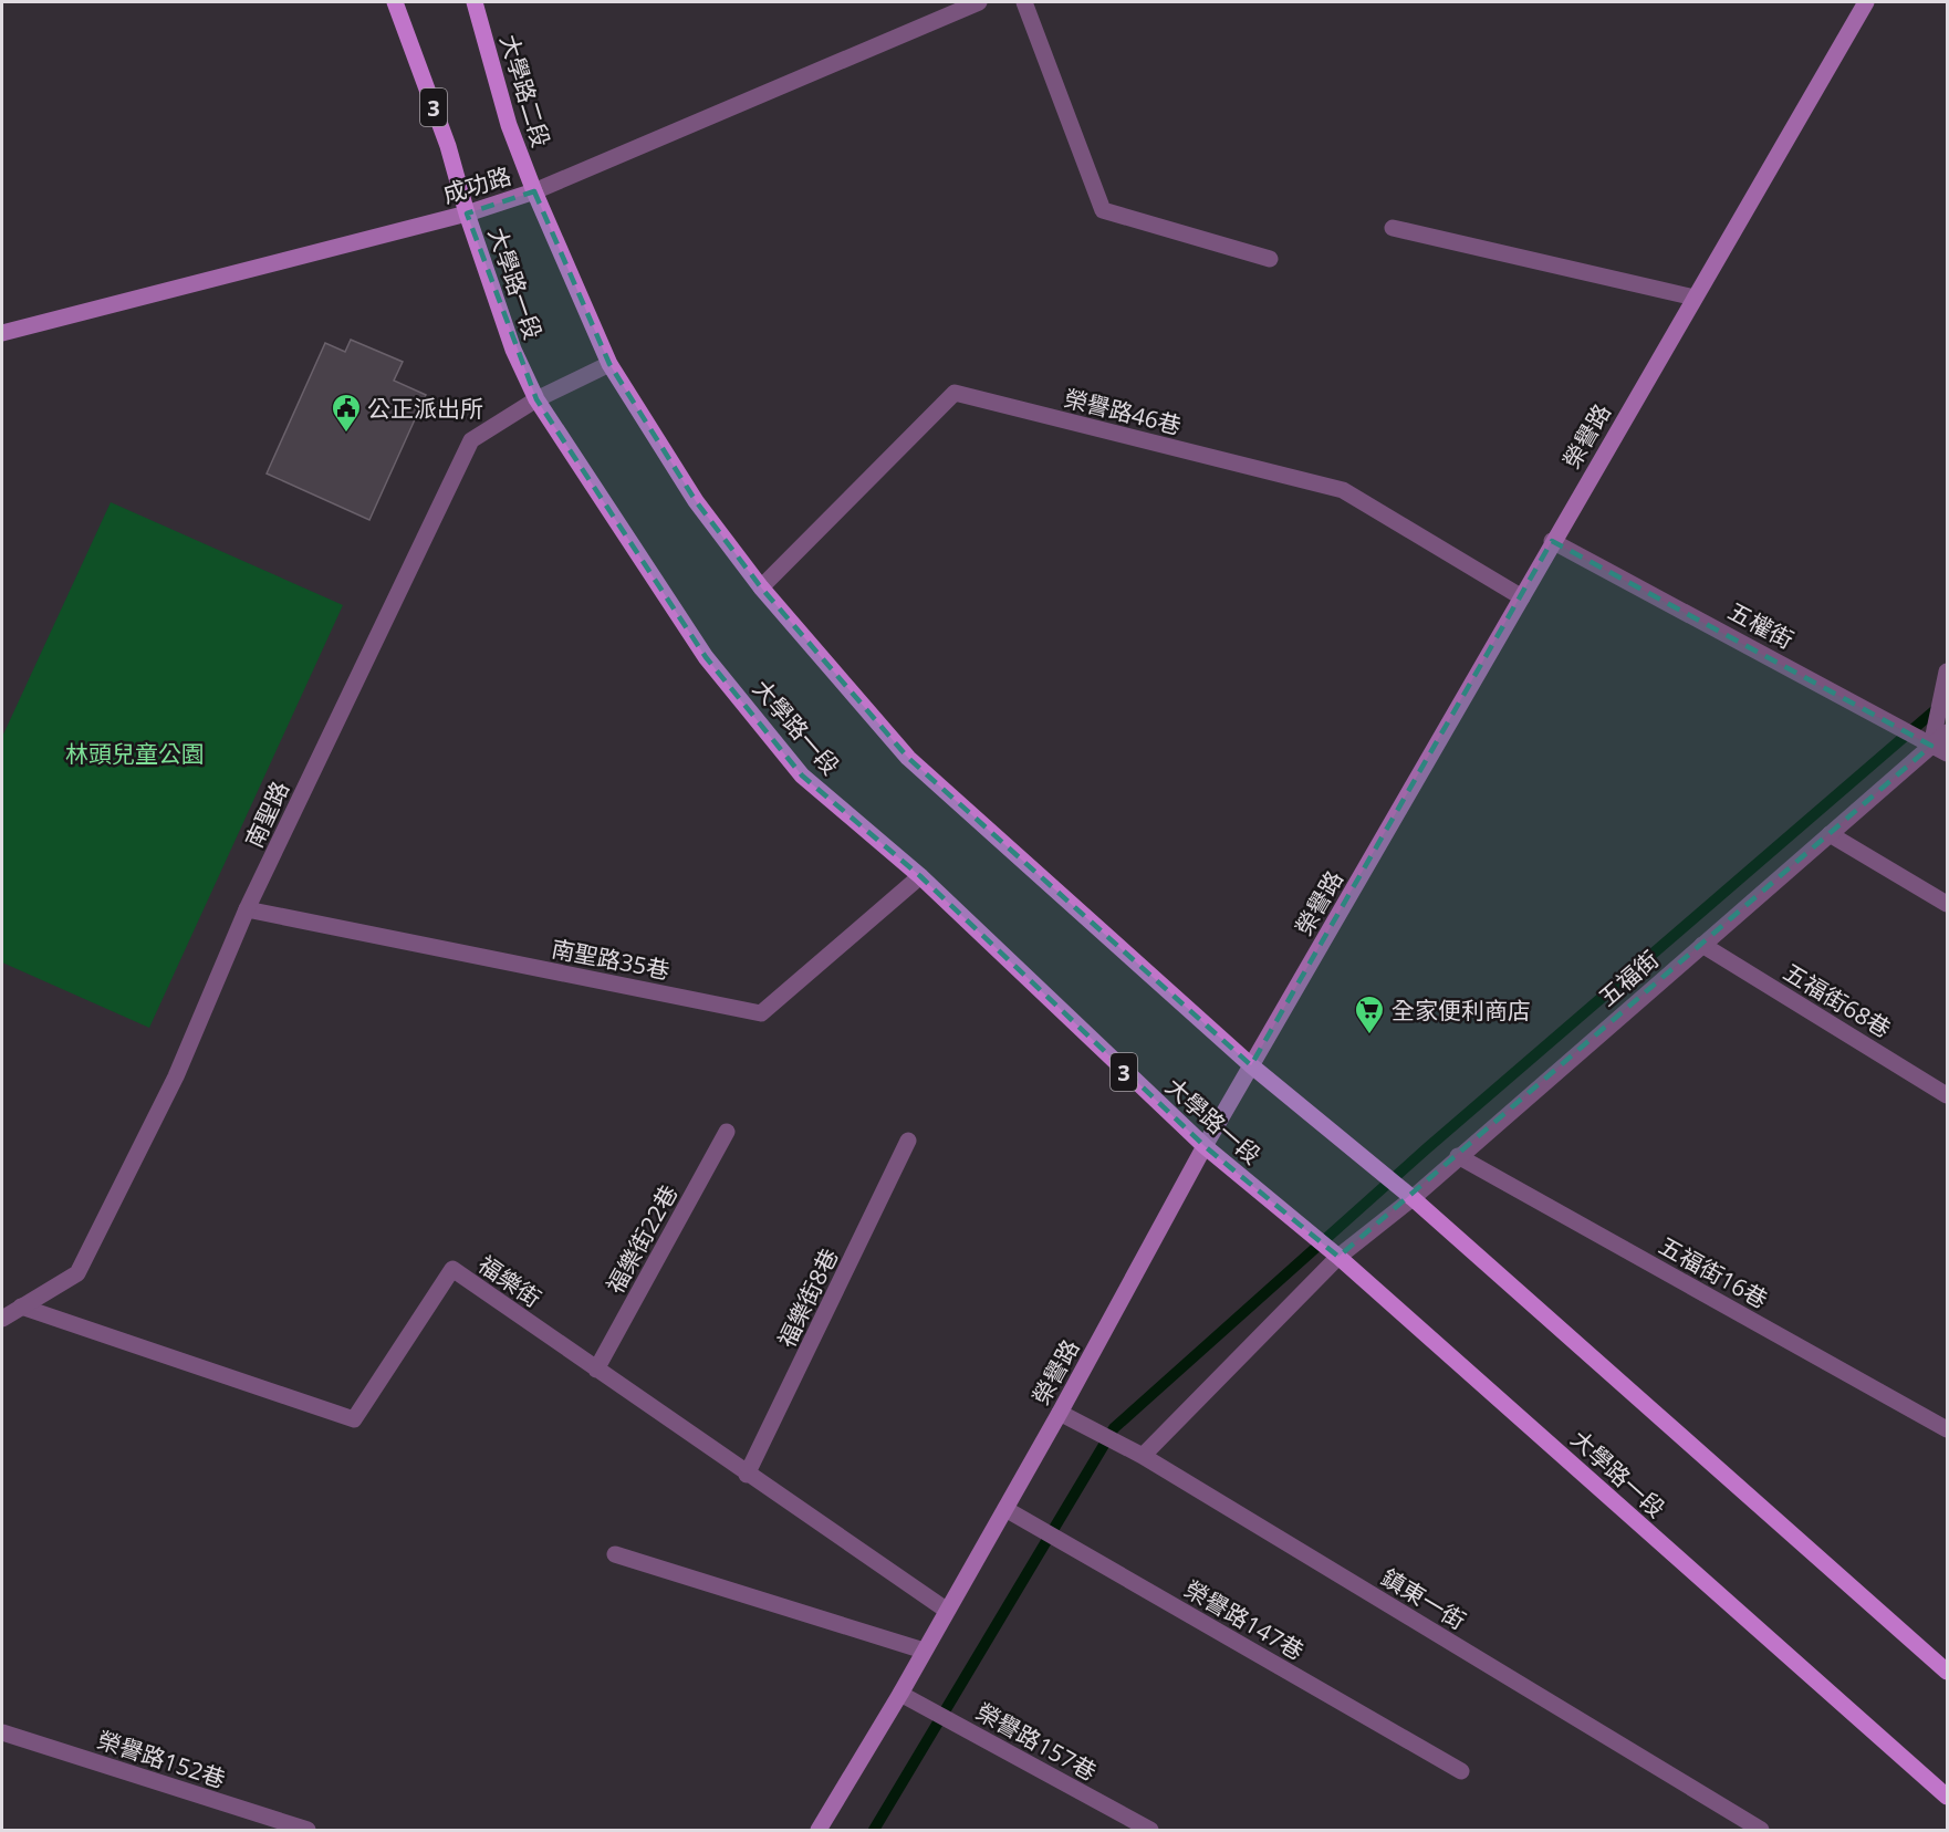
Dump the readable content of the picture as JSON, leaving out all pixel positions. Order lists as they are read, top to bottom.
{
  "streets": {
    "main road": ["大學路二段", "3", "大學路一段"],
    "street": [
      "成功路",
      "榮譽路46巷",
      "榮譽路",
      "五權街",
      "南聖路",
      "南聖路35巷",
      "五福街",
      "五福街68巷",
      "福樂街22巷",
      "五福街16巷",
      "福樂街",
      "福樂街8巷",
      "鎮東一街",
      "榮譽路147巷",
      "榮譽路157巷",
      "榮譽路152巷"
    ]
  },
  "crossings": [
    ["大學路二段", "成功路"],
    ["3", "成功路"],
    ["3", "大學路一段"],
    ["成功路", "大學路一段"],
    ["大學路一段", "榮譽路"],
    ["大學路一段", "南聖路"],
    ["大學路一段", "南聖路35巷"],
    ["大學路一段", "五福街"],
    ["榮譽路46巷", "榮譽路"],
    ["榮譽路", "五權街"],
    ["榮譽路", "福樂街"],
    ["榮譽路", "鎮東一街"],
    ["榮譽路", "榮譽路147巷"],
    ["榮譽路", "榮譽路157巷"],
    ["五權街", "五福街"],
    ["南聖路", "南聖路35巷"],
    ["南聖路", "福樂街"],
    ["五福街", "五福街68巷"],
    ["五福街", "五福街16巷"],
    ["五福街", "鎮東一街"],
    ["福樂街22巷", "福樂街"],
    ["福樂街", "福樂街8巷"]
  ],
  "parks": ["林頭兒童公園"],
  "places": {
    "public building": ["公正派出所"],
    "supermarket": ["全家便利商店"]
  }
}
